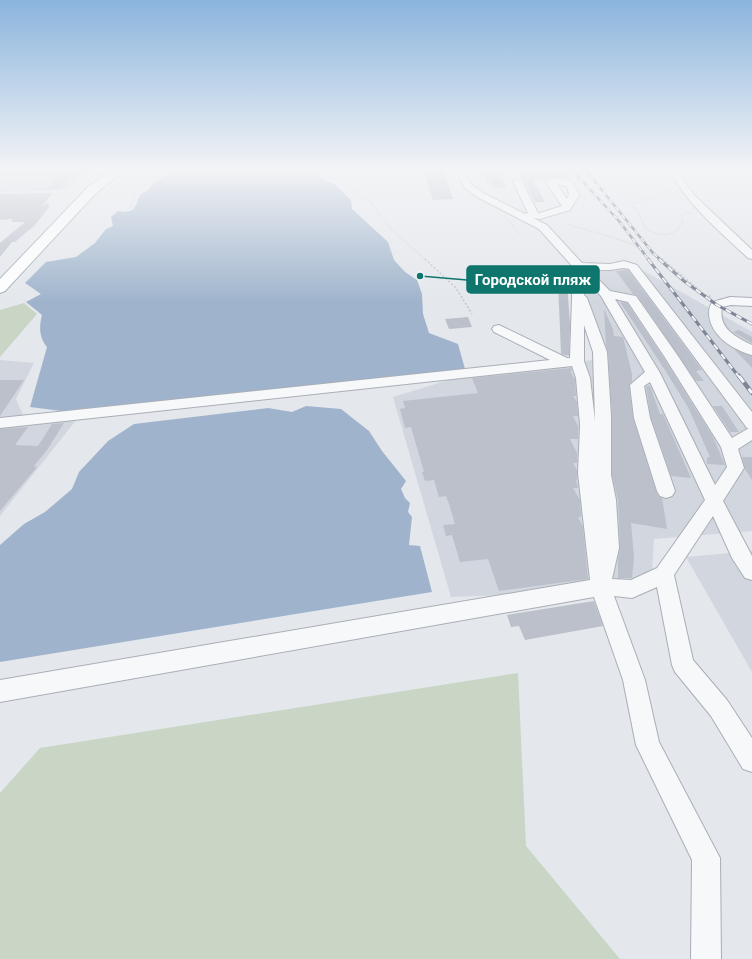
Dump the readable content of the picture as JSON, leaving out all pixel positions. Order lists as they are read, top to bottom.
{
  "places": ["Городской пляж"]
}
